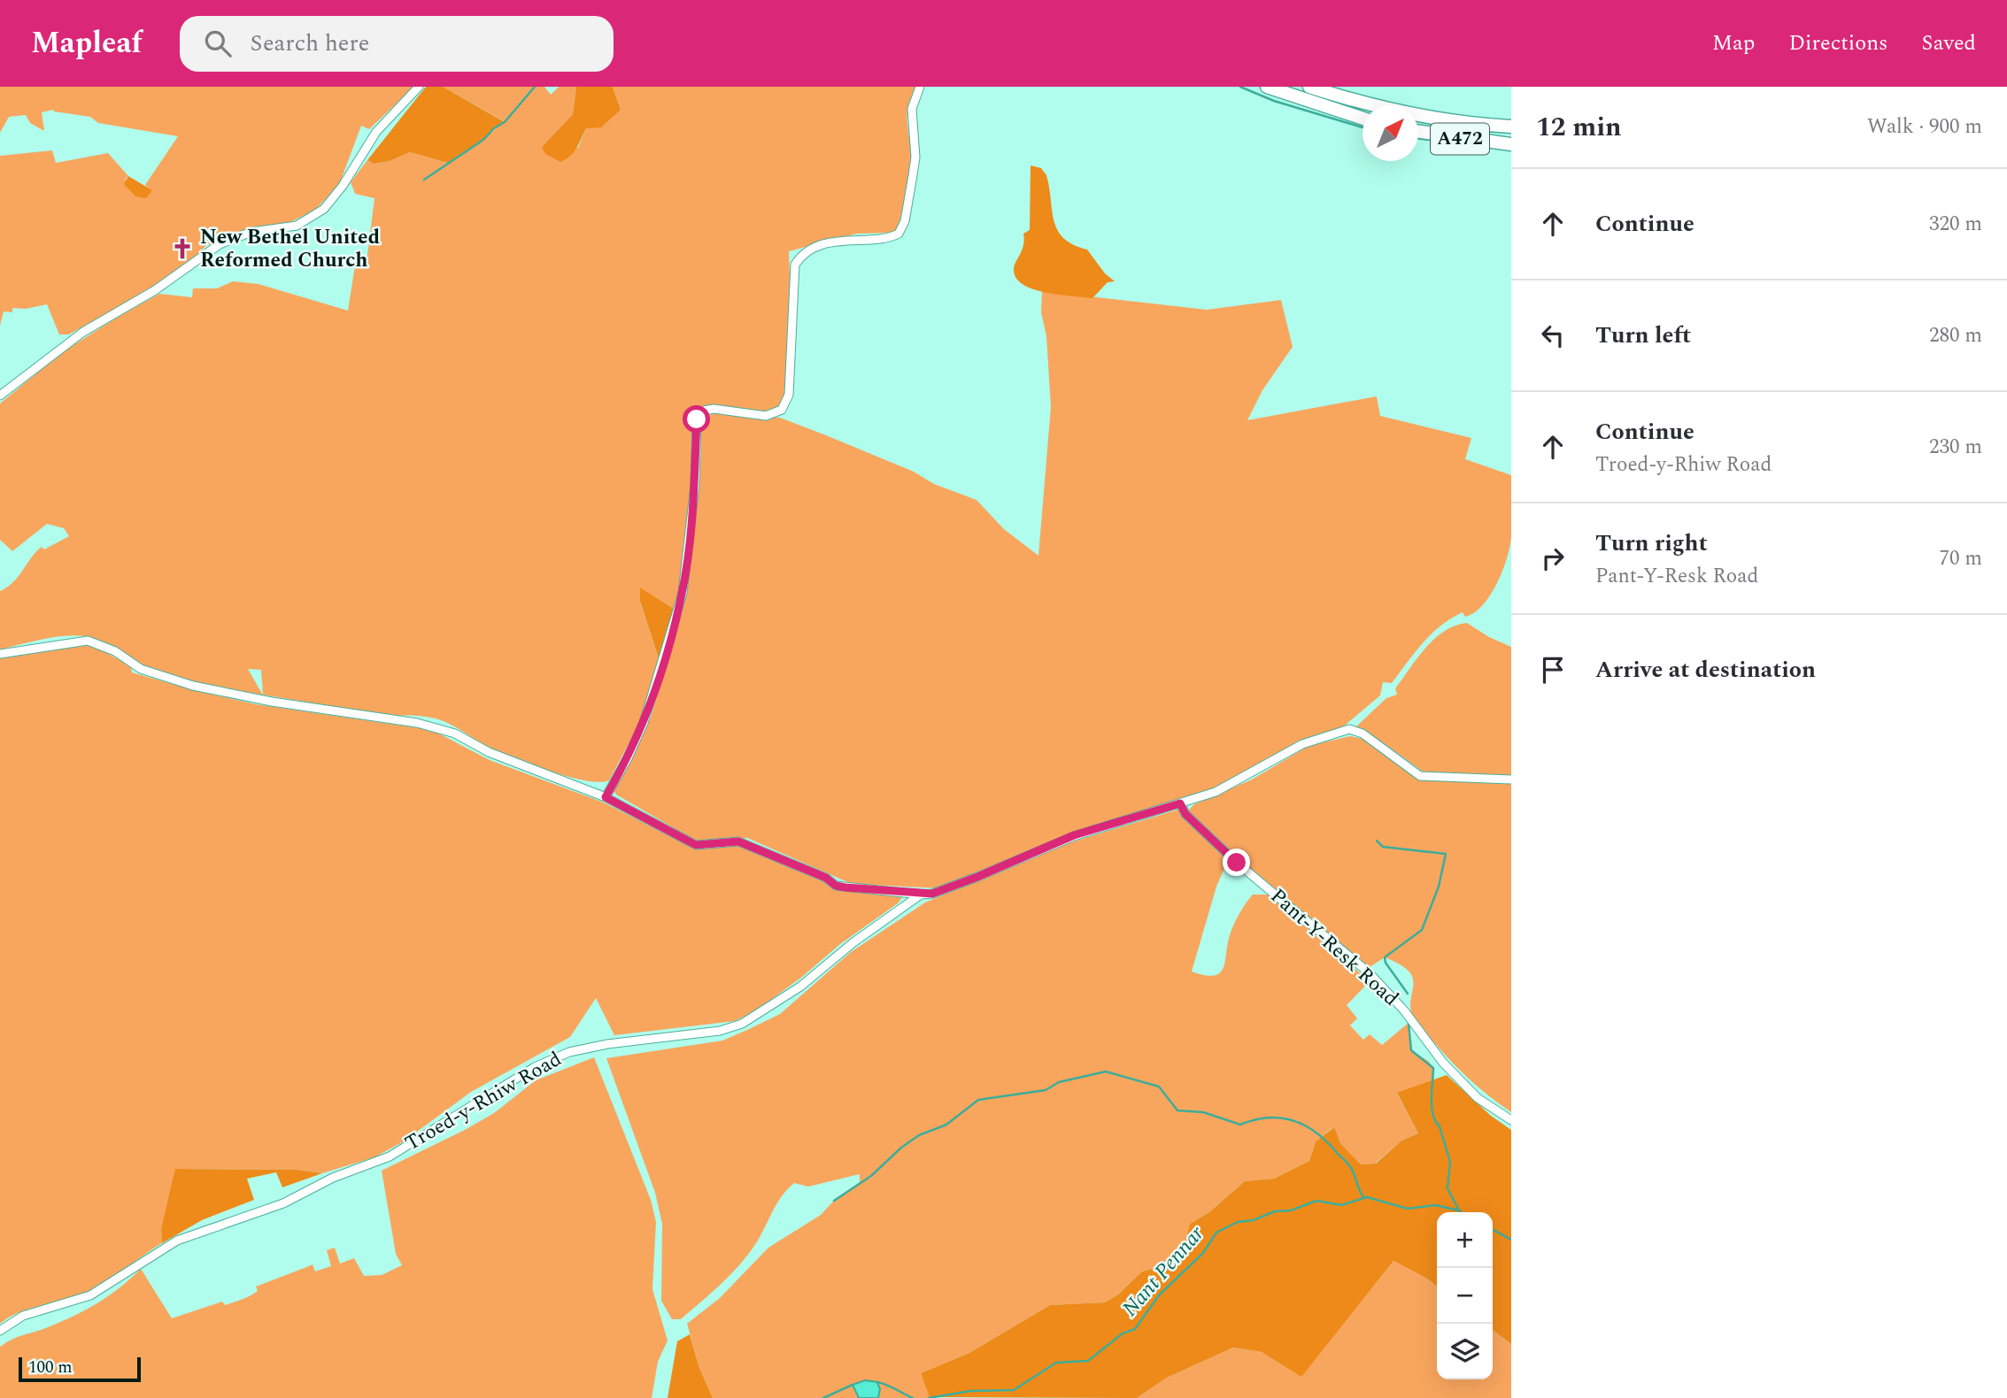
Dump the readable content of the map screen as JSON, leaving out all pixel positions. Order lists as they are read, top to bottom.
{
  "streets": {
    "main road": ["A472"],
    "street": ["Pant-Y-Resk Road", "Troed-y-Rhiw Road"]
  },
  "crossings": [
    ["Pant-Y-Resk Road", "Troed-y-Rhiw Road"]
  ],
  "water": ["Nant Pennar"],
  "places": {
    "church": ["New Bethel United Reformed Church"]
  },
  "scale_bar": "100 m",
  "north": "top right",
  "page": {
    "header": "Mapleaf",
    "search": "Search here",
    "nav": ["Map", "Directions", "Saved"],
    "heading": ["12 min", "Walk · 900 m"],
    "list": [
      ["Continue", "320 m"],
      ["Turn left", "280 m"],
      ["Continue", "Troed-y-Rhiw Road", "230 m"],
      ["Turn right", "Pant-Y-Resk Road", "70 m"],
      "Arrive at destination"
    ],
    "map_buttons": ["+", "−"],
    "scale": "100 m"
  }
}
